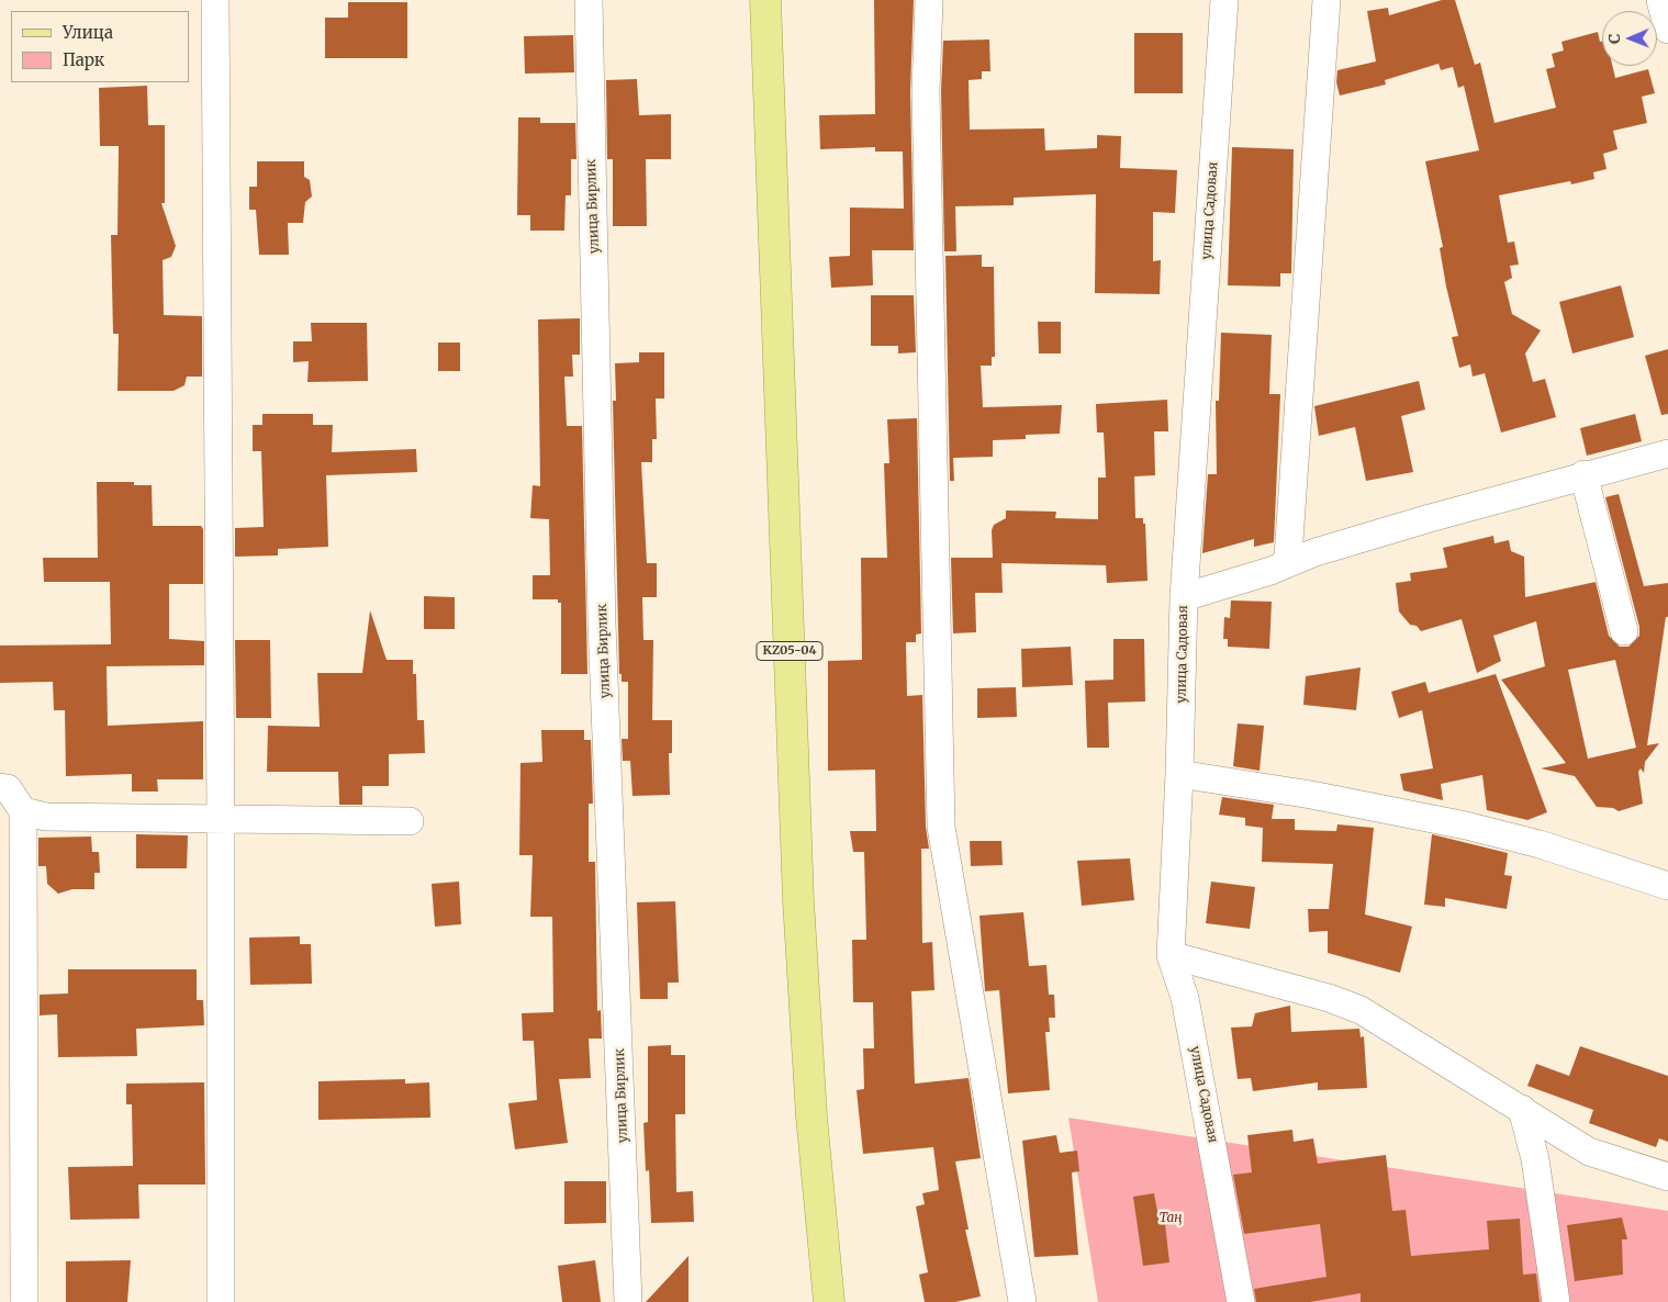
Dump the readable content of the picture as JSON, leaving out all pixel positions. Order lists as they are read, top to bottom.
{
  "streets": {
    "main road": ["KZ05-04"],
    "street": ["улица Бирлик", "улица Садовая"]
  },
  "parks": ["Таң"],
  "legend": ["Улица", "Парк"],
  "north": "left"
}
